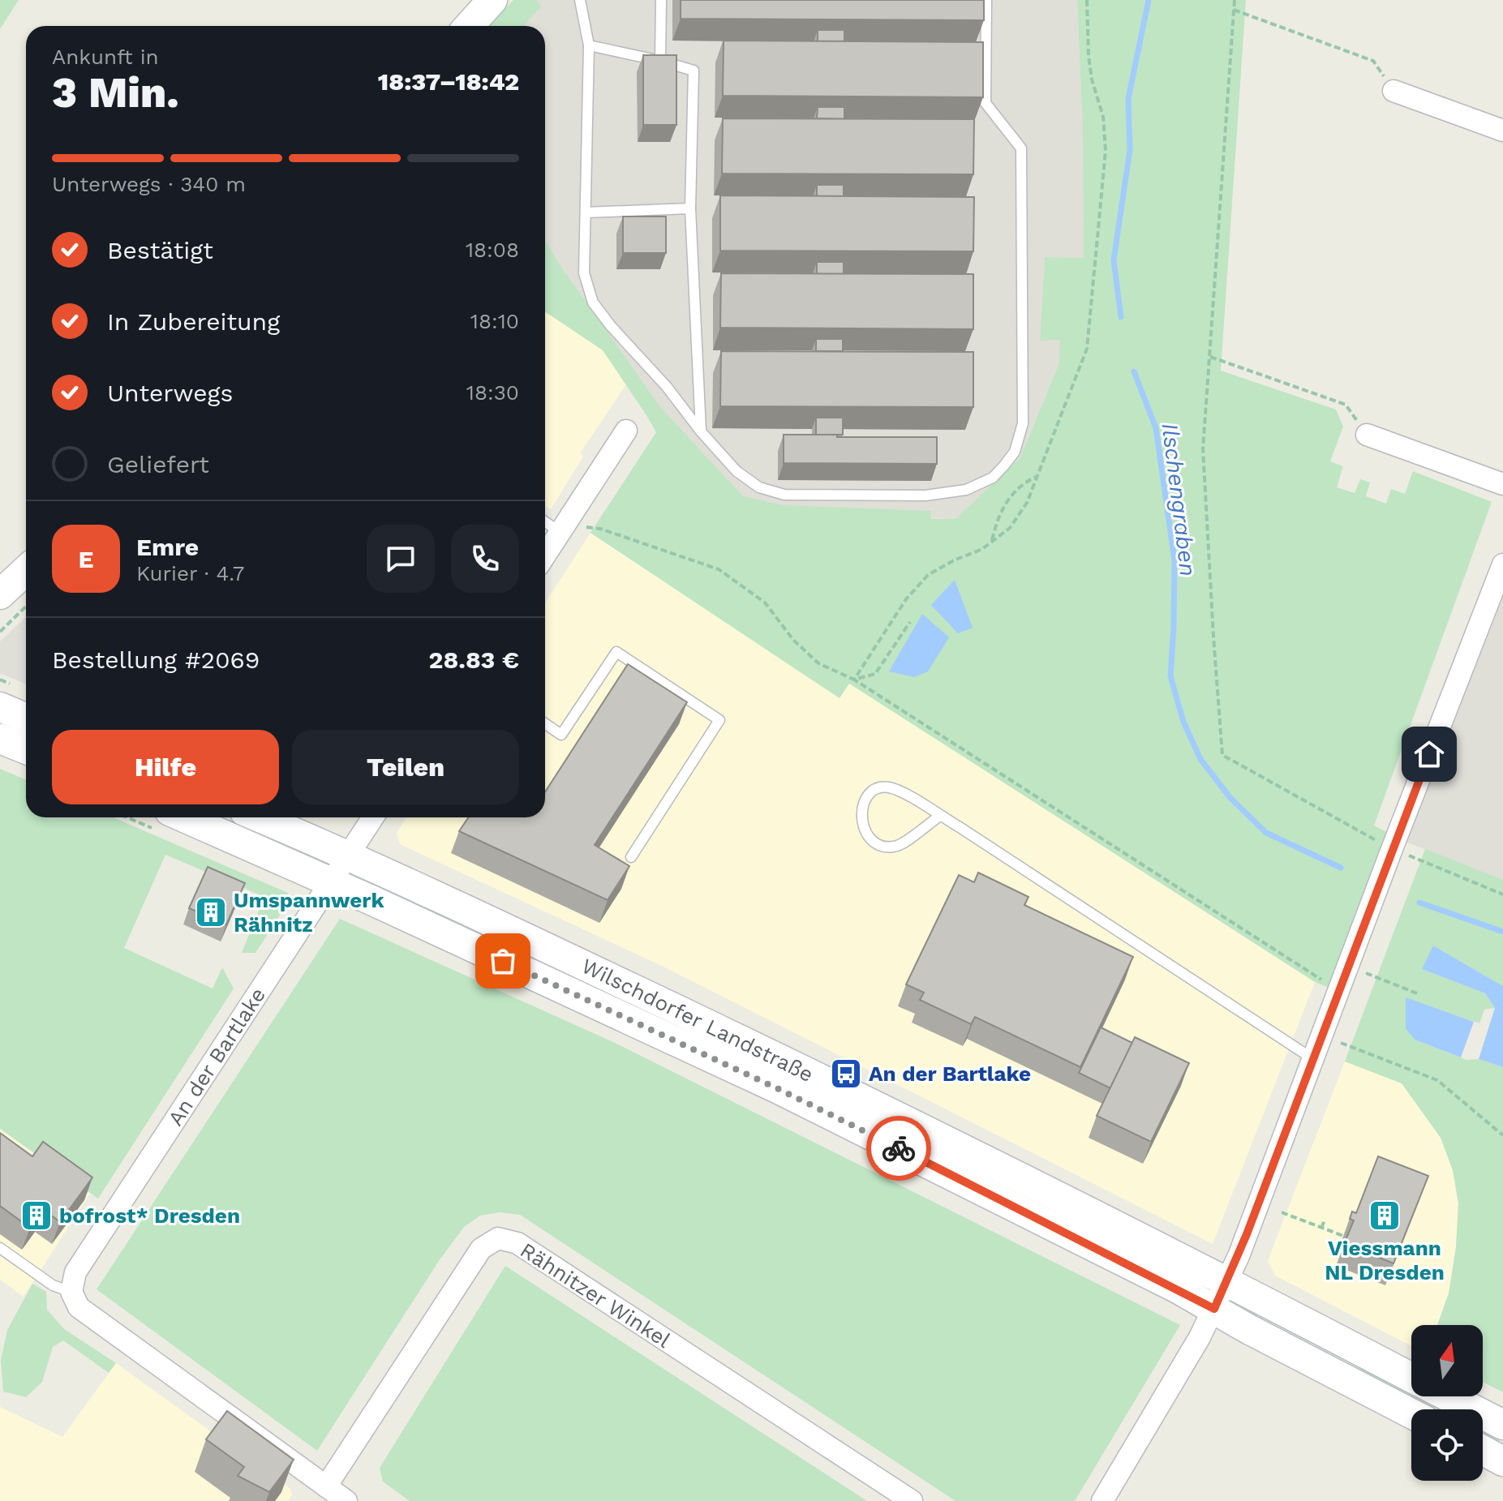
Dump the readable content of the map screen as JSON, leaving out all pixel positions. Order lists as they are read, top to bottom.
{
  "streets": {
    "main road": ["Wilschdorfer Landstraße"],
    "street": ["An der Bartlake", "Rähnitzer Winkel"]
  },
  "crossings": [
    ["Wilschdorfer Landstraße", "An der Bartlake"]
  ],
  "water": ["Ilschengraben"],
  "places": {
    "building": ["Umspannwerk Rähnitz", "bofrost* Dresden", "Viessmann NL Dresden"],
    "bus stop": ["An der Bartlake"]
  },
  "north": "top",
  "page": {
    "heading": ["3 Min.", "Ankunft in", "18:37–18:42"],
    "panel": [
      "Emre",
      "Kurier · 4.7",
      "Bestellung #2069",
      "28.83 €"
    ],
    "bar": "Unterwegs · 340 m",
    "list": [
      ["Bestätigt", "18:08"],
      ["In Zubereitung", "18:10"],
      ["Unterwegs", "18:30"],
      "Geliefert"
    ],
    "round": "E",
    "buttons": ["Hilfe", "Teilen"]
  }
}
